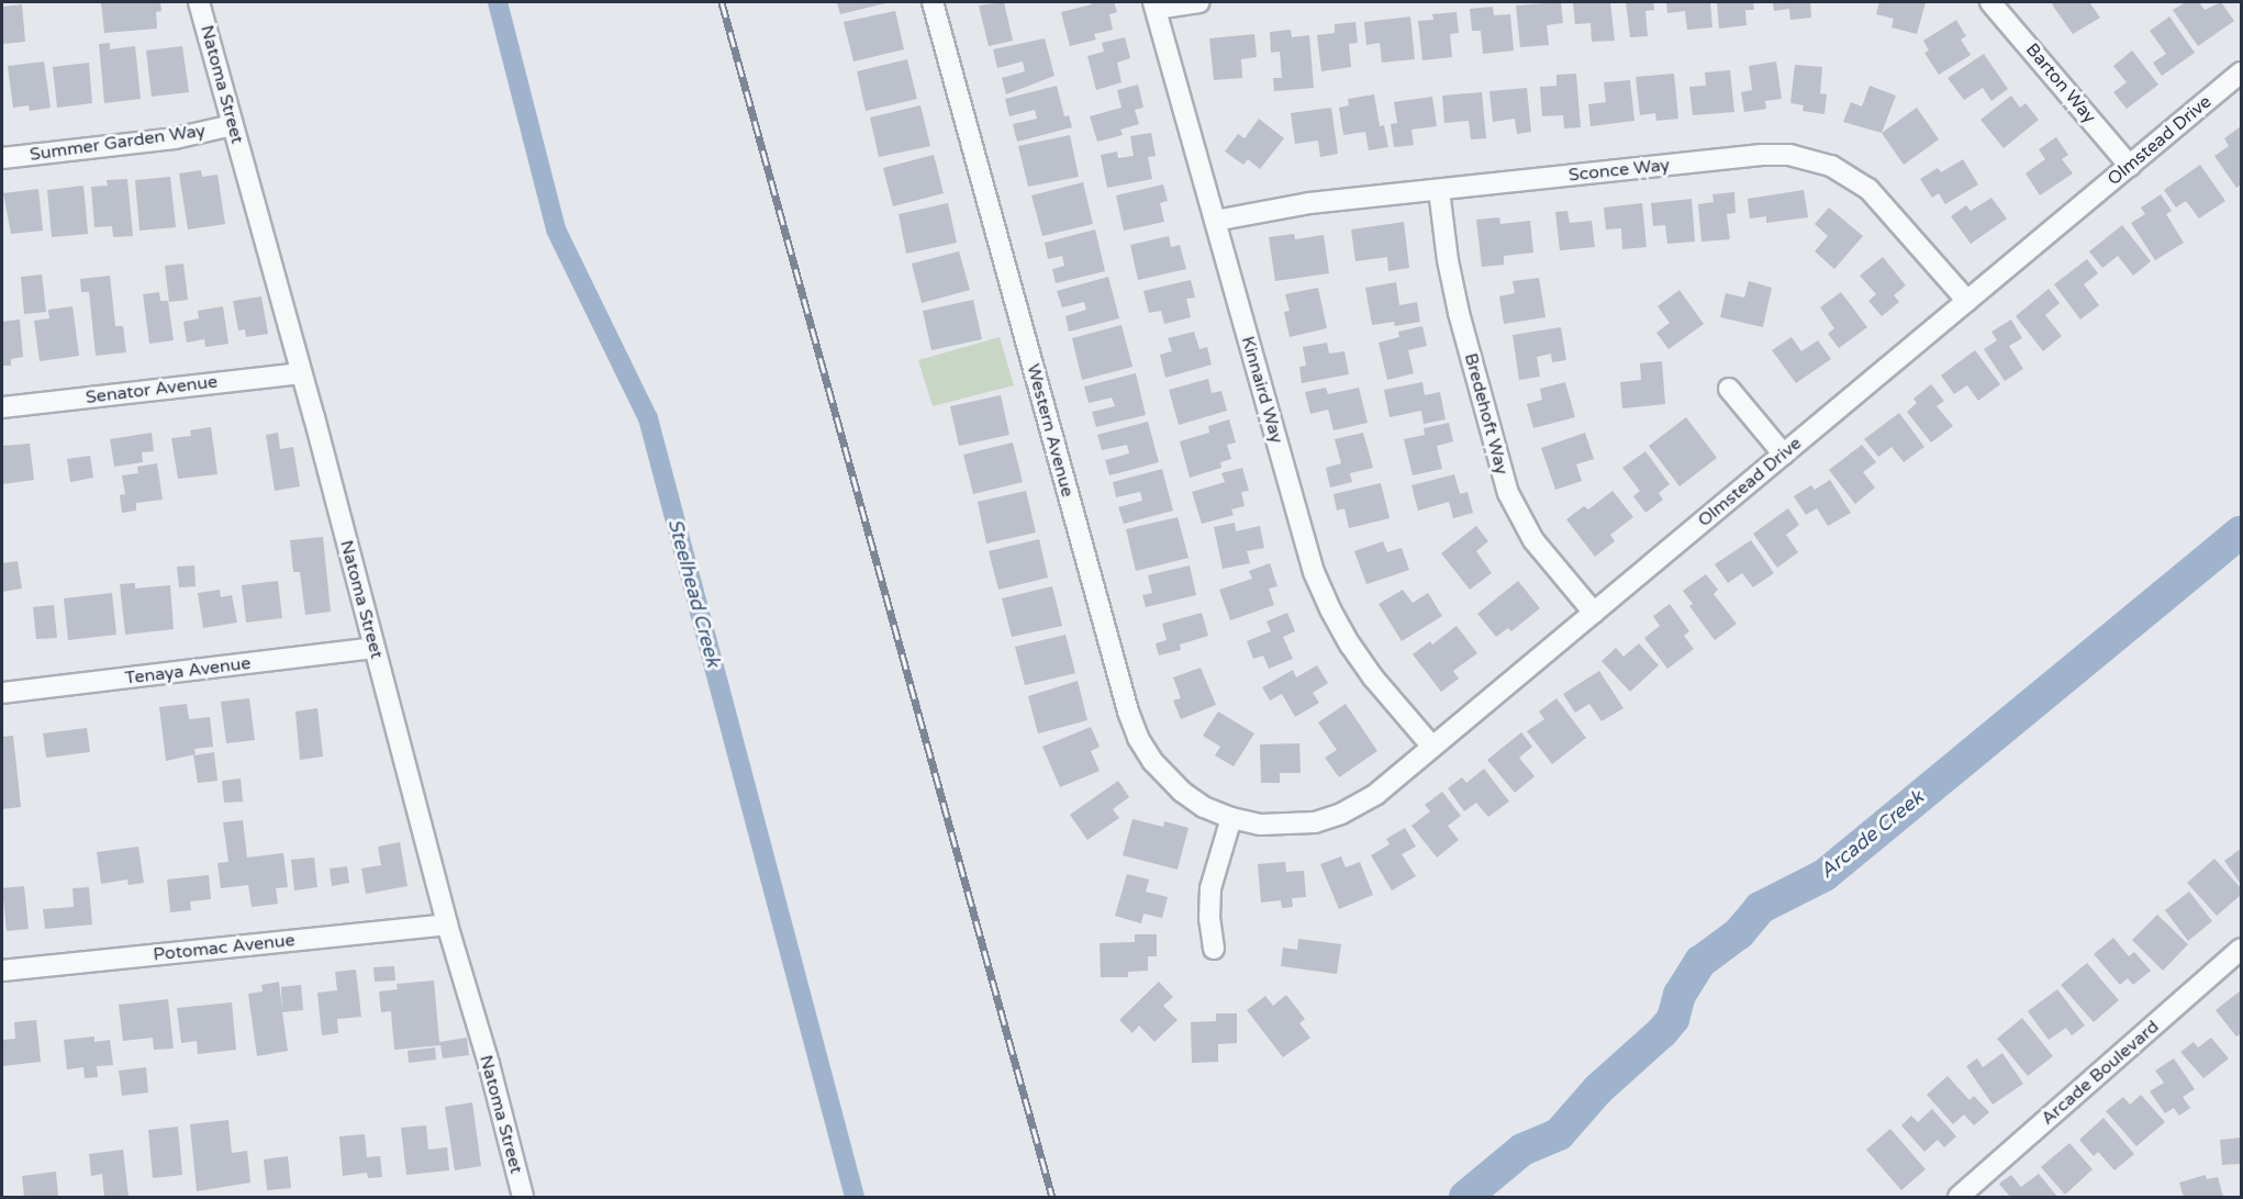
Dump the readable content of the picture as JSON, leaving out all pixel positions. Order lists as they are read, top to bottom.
{
  "streets": {
    "street": [
      "Barton Way",
      "Natoma Street",
      "Olmstead Drive",
      "Summer Garden Way",
      "Sconce Way",
      "Senator Avenue",
      "Kinnaird Way",
      "Bredehoft Way",
      "Western Avenue",
      "Tenaya Avenue",
      "Potomac Avenue",
      "Arcade Boulevard"
    ]
  },
  "crossings": [
    ["Barton Way", "Olmstead Drive"],
    ["Natoma Street", "Summer Garden Way"],
    ["Natoma Street", "Senator Avenue"],
    ["Natoma Street", "Tenaya Avenue"],
    ["Natoma Street", "Potomac Avenue"],
    ["Olmstead Drive", "Sconce Way"],
    ["Olmstead Drive", "Kinnaird Way"],
    ["Olmstead Drive", "Bredehoft Way"],
    ["Olmstead Drive", "Western Avenue"],
    ["Sconce Way", "Kinnaird Way"],
    ["Sconce Way", "Bredehoft Way"]
  ],
  "water": ["Steelhead Creek", "Arcade Creek"]
}
